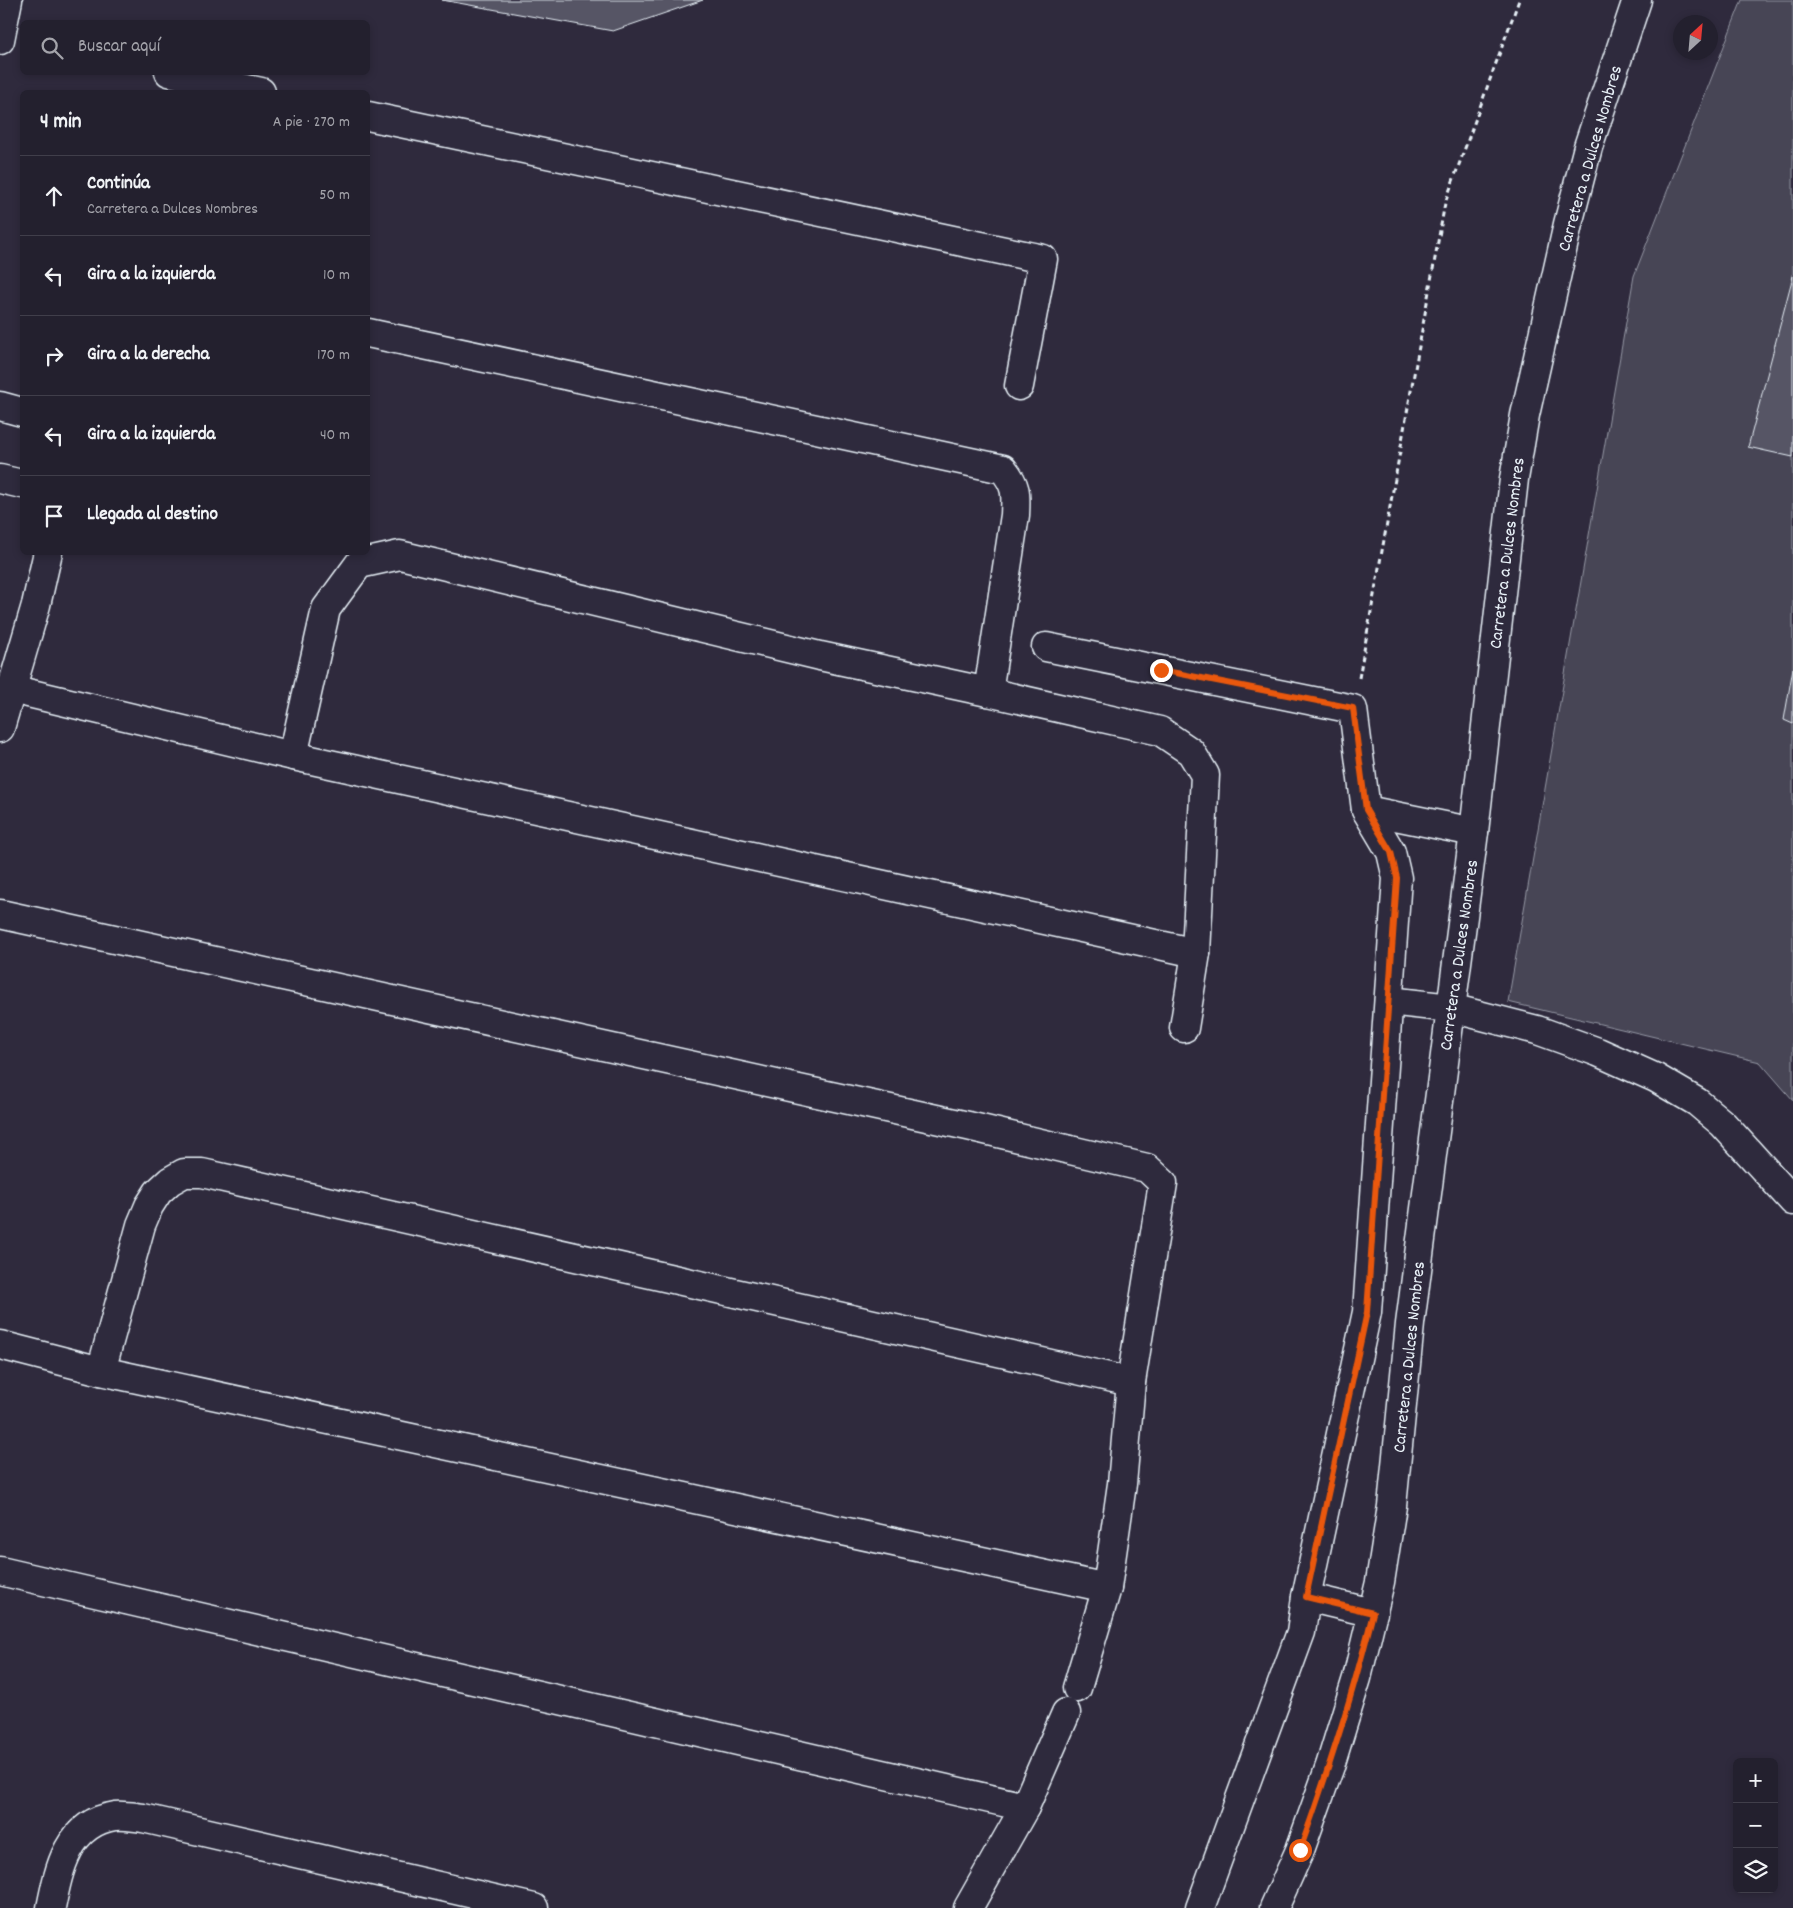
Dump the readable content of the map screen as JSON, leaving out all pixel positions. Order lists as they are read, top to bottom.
{
  "streets": {
    "street": ["Carretera a Dulces Nombres"]
  },
  "north": "top right",
  "page": {
    "search": "Buscar aquí",
    "heading": ["4 min", "A pie · 270 m"],
    "list": [
      ["Continúa", "Carretera a Dulces Nombres", "50 m"],
      ["Gira a la izquierda", "10 m"],
      ["Gira a la derecha", "170 m"],
      ["Gira a la izquierda", "40 m"],
      "Llegada al destino"
    ],
    "map_buttons": ["+", "−"]
  }
}
